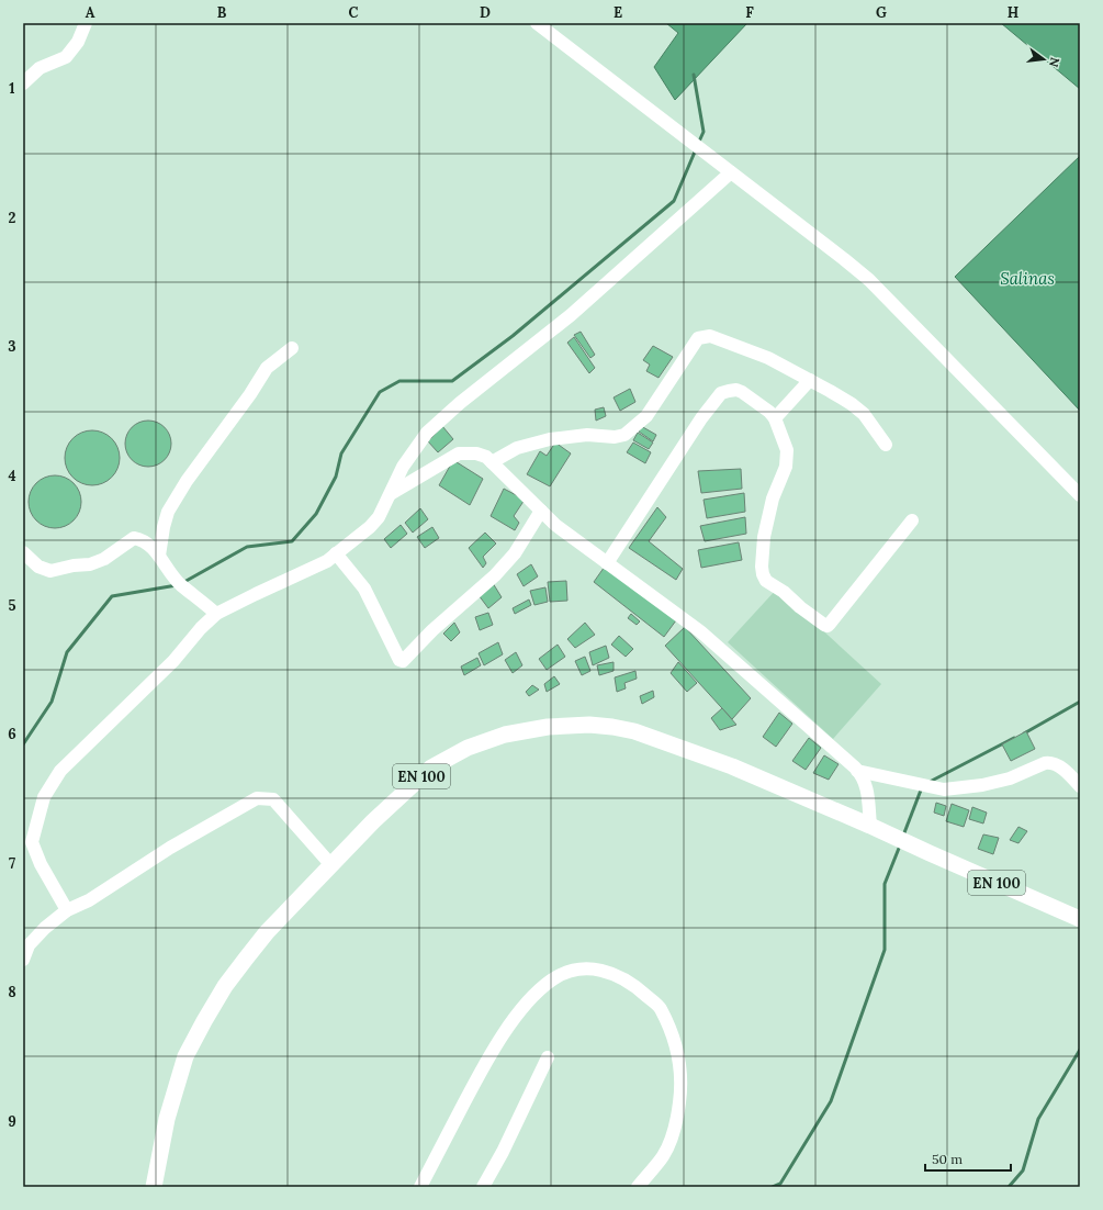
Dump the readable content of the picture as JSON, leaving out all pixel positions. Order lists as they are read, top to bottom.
{
  "streets": {
    "main road": ["EN 100"]
  },
  "water": ["Salinas"],
  "scale_bar": "50 m",
  "north": "right",
  "grid": {
    "columns": [
      "A",
      "B",
      "C",
      "D",
      "E",
      "F",
      "G",
      "H"
    ],
    "rows": [
      "1",
      "2",
      "3",
      "4",
      "5",
      "6",
      "7",
      "8",
      "9"
    ]
  }
}
